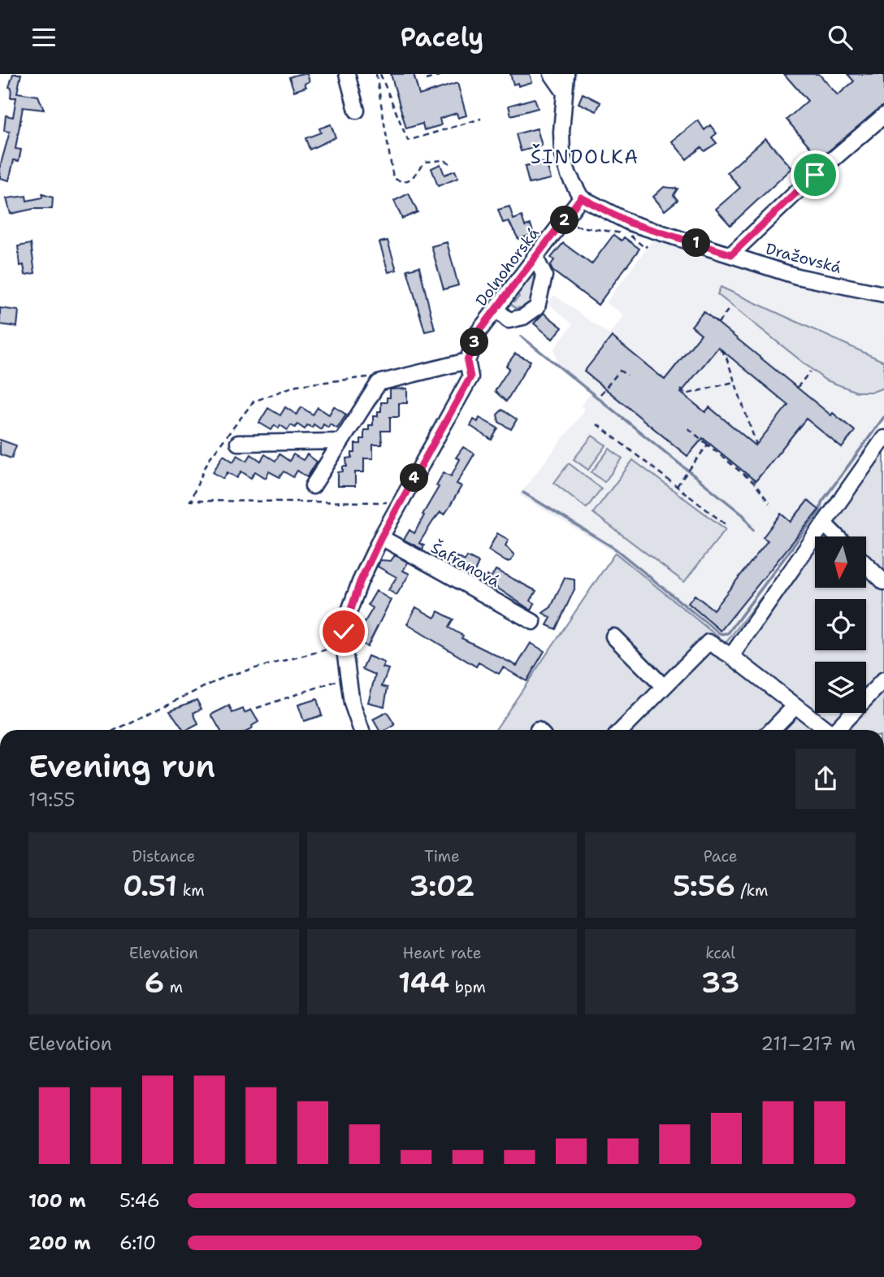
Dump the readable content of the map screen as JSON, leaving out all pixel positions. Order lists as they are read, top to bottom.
{
  "streets": {
    "street": ["Dražovská", "Dolnohorská", "Šafranová"]
  },
  "crossings": [
    ["Dražovská", "Dolnohorská"],
    ["Dolnohorská", "Šafranová"]
  ],
  "districts": ["ŠINDOLKA"],
  "north": "bottom",
  "page": {
    "header": "Pacely",
    "pins": [
      "2",
      "1",
      "3",
      "4"
    ],
    "heading": ["Evening run", "19:55"],
    "stats": [
      ["Distance", "0.51 km"],
      ["Time", "3:02"],
      ["Pace", "5:56 /km"],
      ["Elevation", "6 m"],
      ["Heart rate", "144 bpm"],
      ["kcal", "33"]
    ],
    "chart": ["Elevation", "211–217 m"],
    "list": [
      {
        "name": "100 m",
        "note": "5:46"
      },
      {
        "name": "200 m",
        "note": "6:10"
      }
    ]
  }
}
